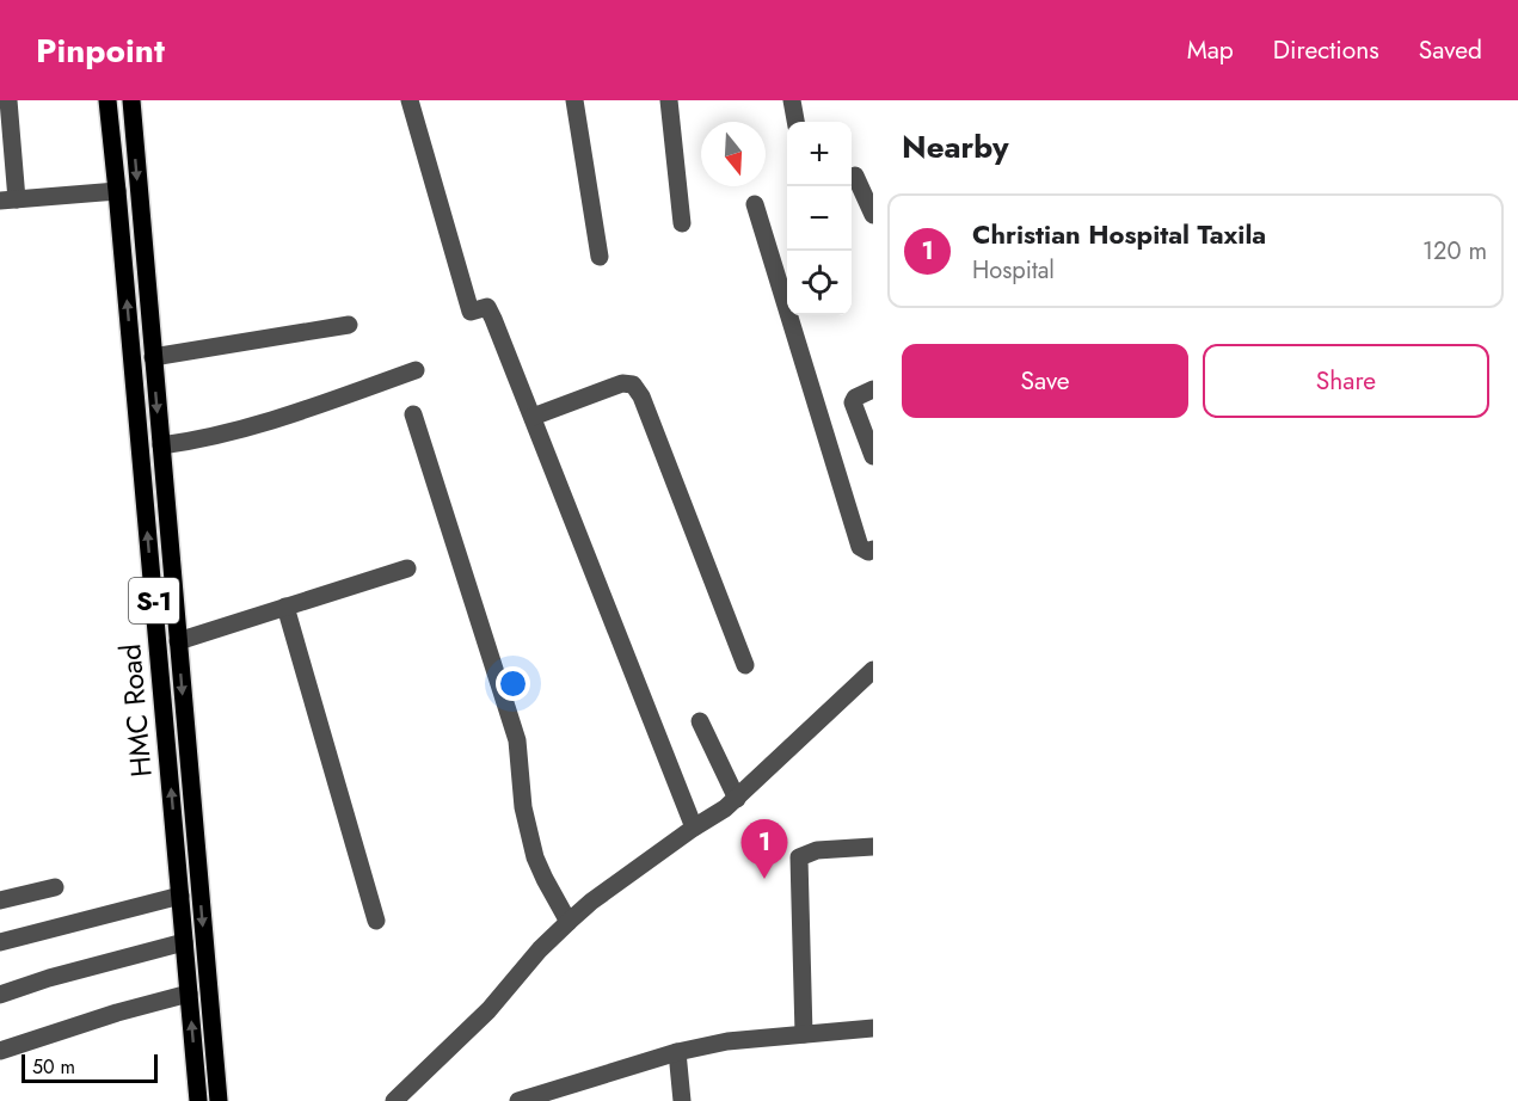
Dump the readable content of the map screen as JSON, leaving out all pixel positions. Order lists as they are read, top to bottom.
{
  "streets": {
    "main road": ["S-1", "HMC Road"]
  },
  "scale_bar": "50 m",
  "north": "bottom",
  "page": {
    "header": "Pinpoint",
    "nav": ["Map", "Directions", "Saved"],
    "heading": "Nearby",
    "map_buttons": ["+", "−"],
    "list": [
      {
        "mark": "1",
        "name": "Christian Hospital Taxila",
        "note": "Hospital",
        "value": "120 m"
      }
    ],
    "buttons": ["Save", "Share"],
    "pins": "1",
    "scale": "50 m"
  }
}
